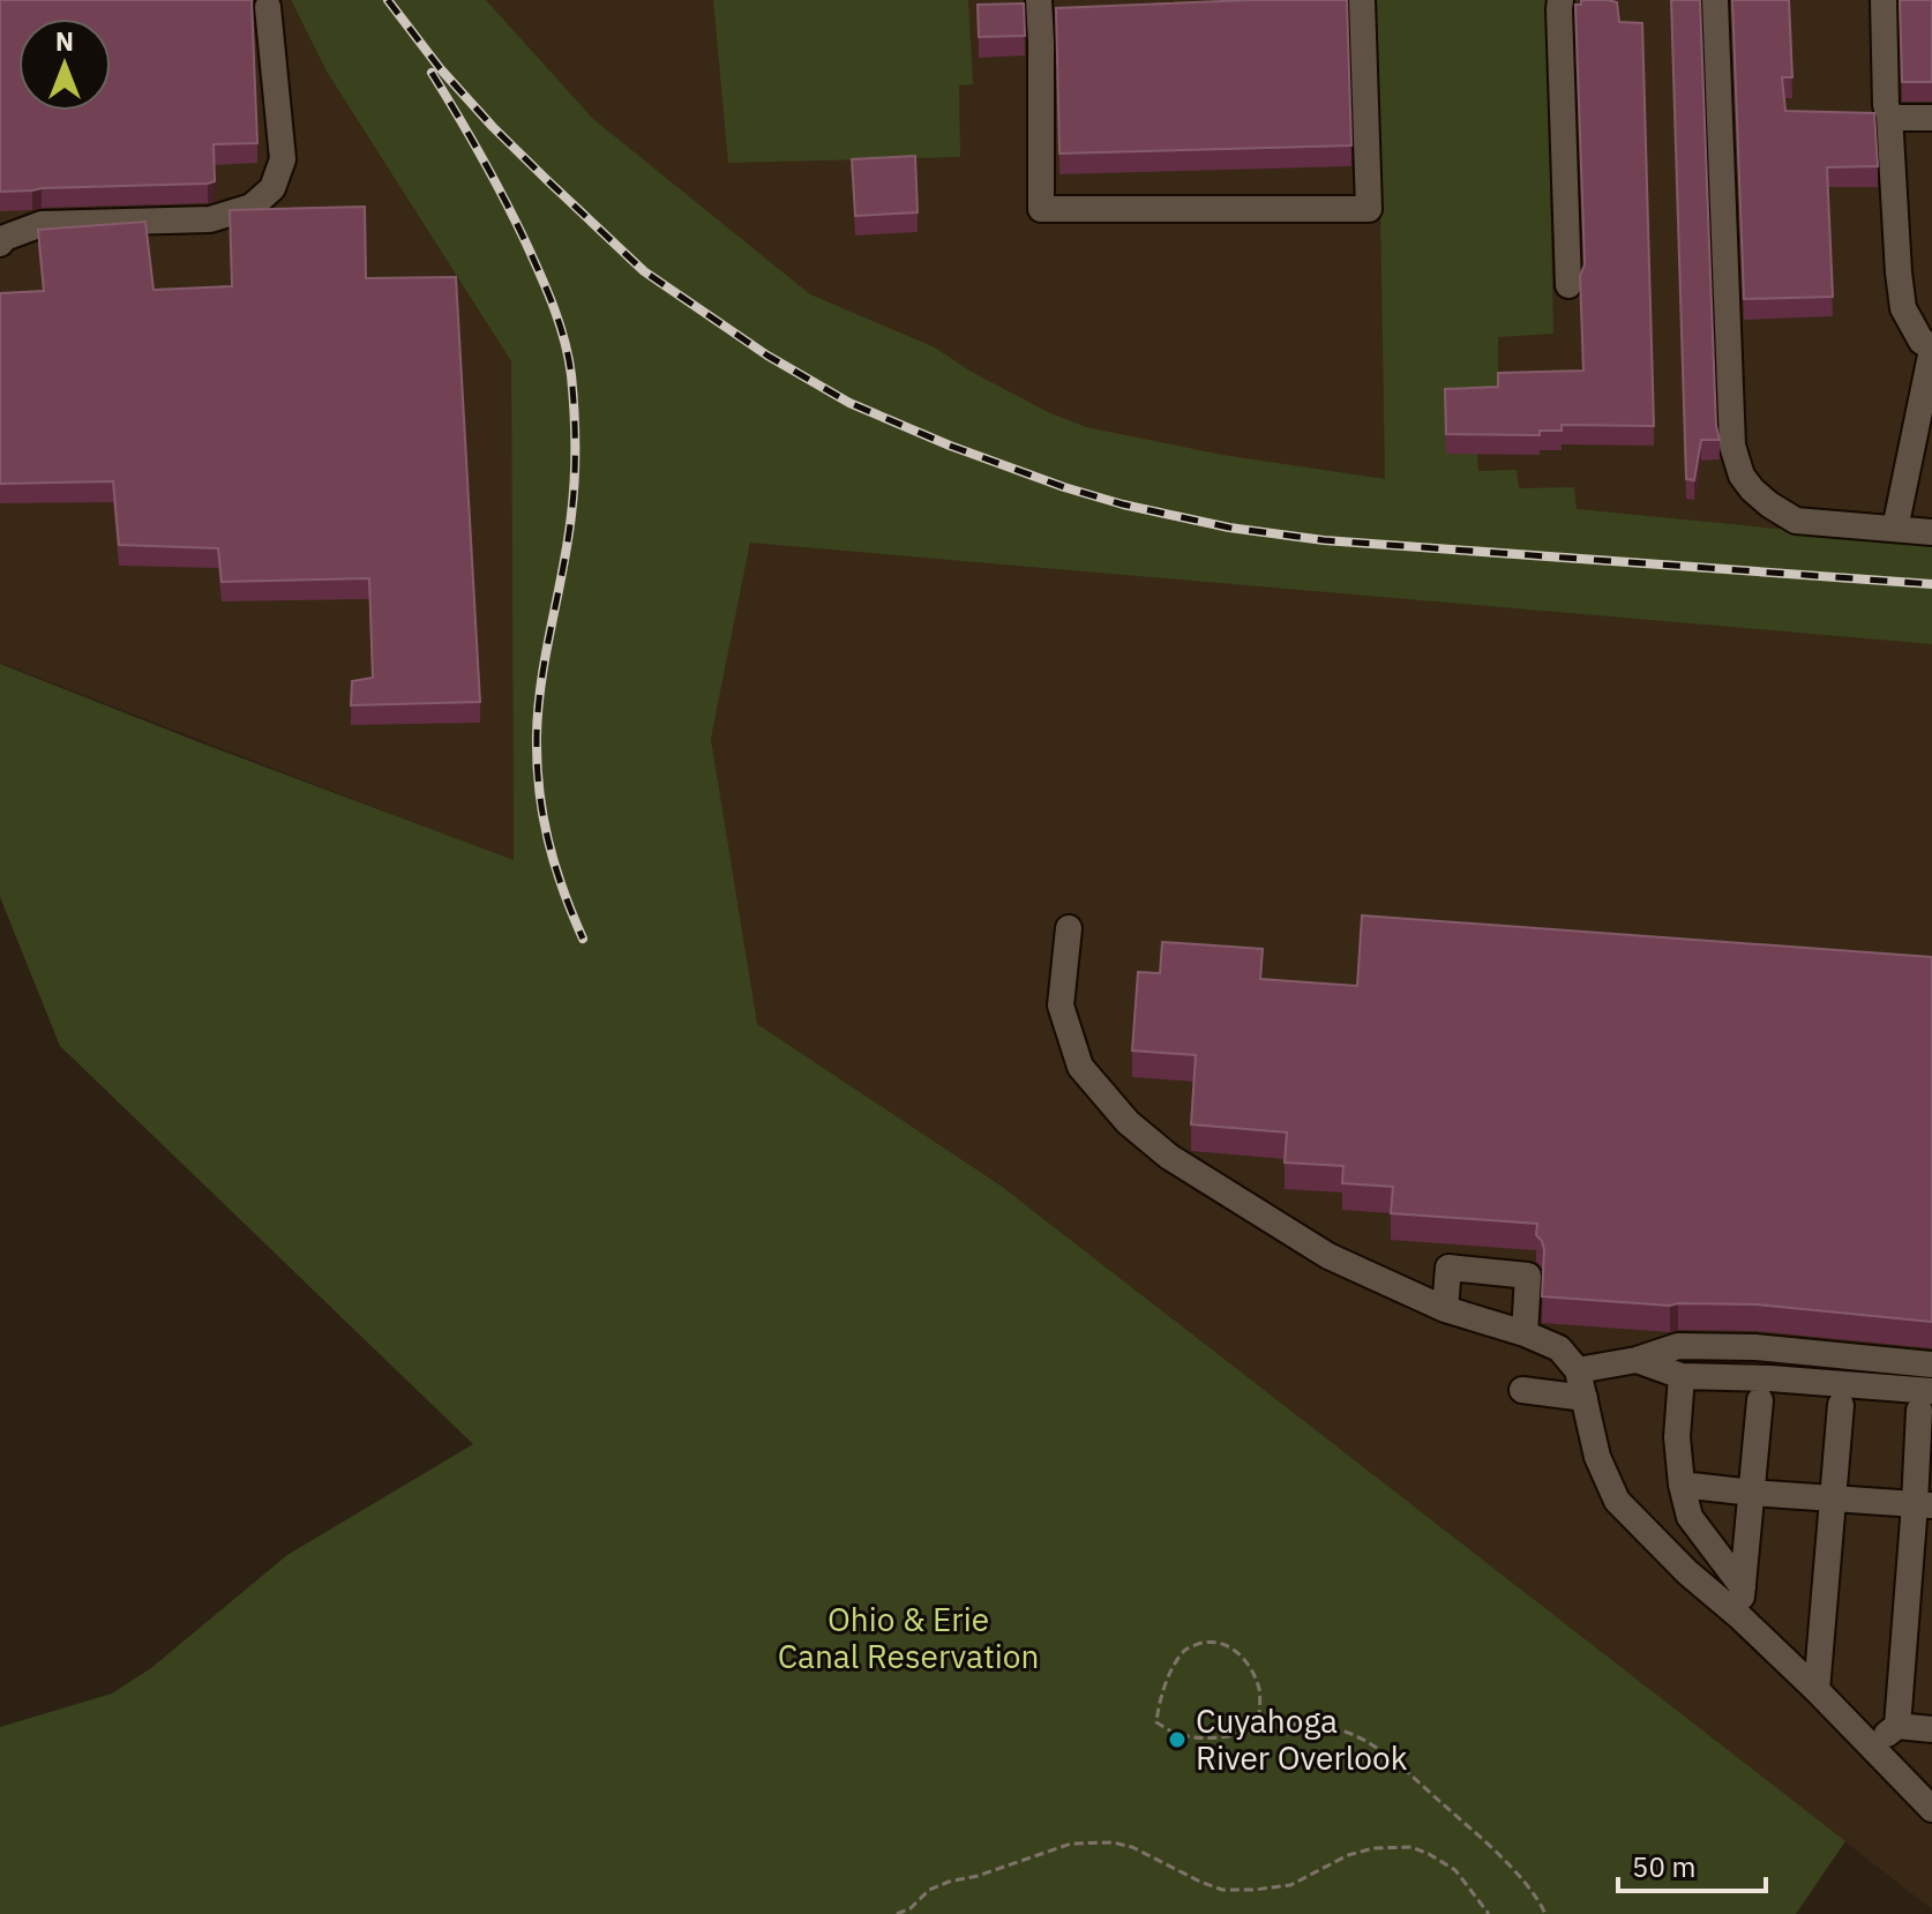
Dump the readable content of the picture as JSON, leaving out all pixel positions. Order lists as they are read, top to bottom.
{
  "parks": ["Ohio & Erie Canal Reservation"],
  "places": ["Cuyahoga River Overlook"],
  "scale_bar": "50 m",
  "north": "top"
}
